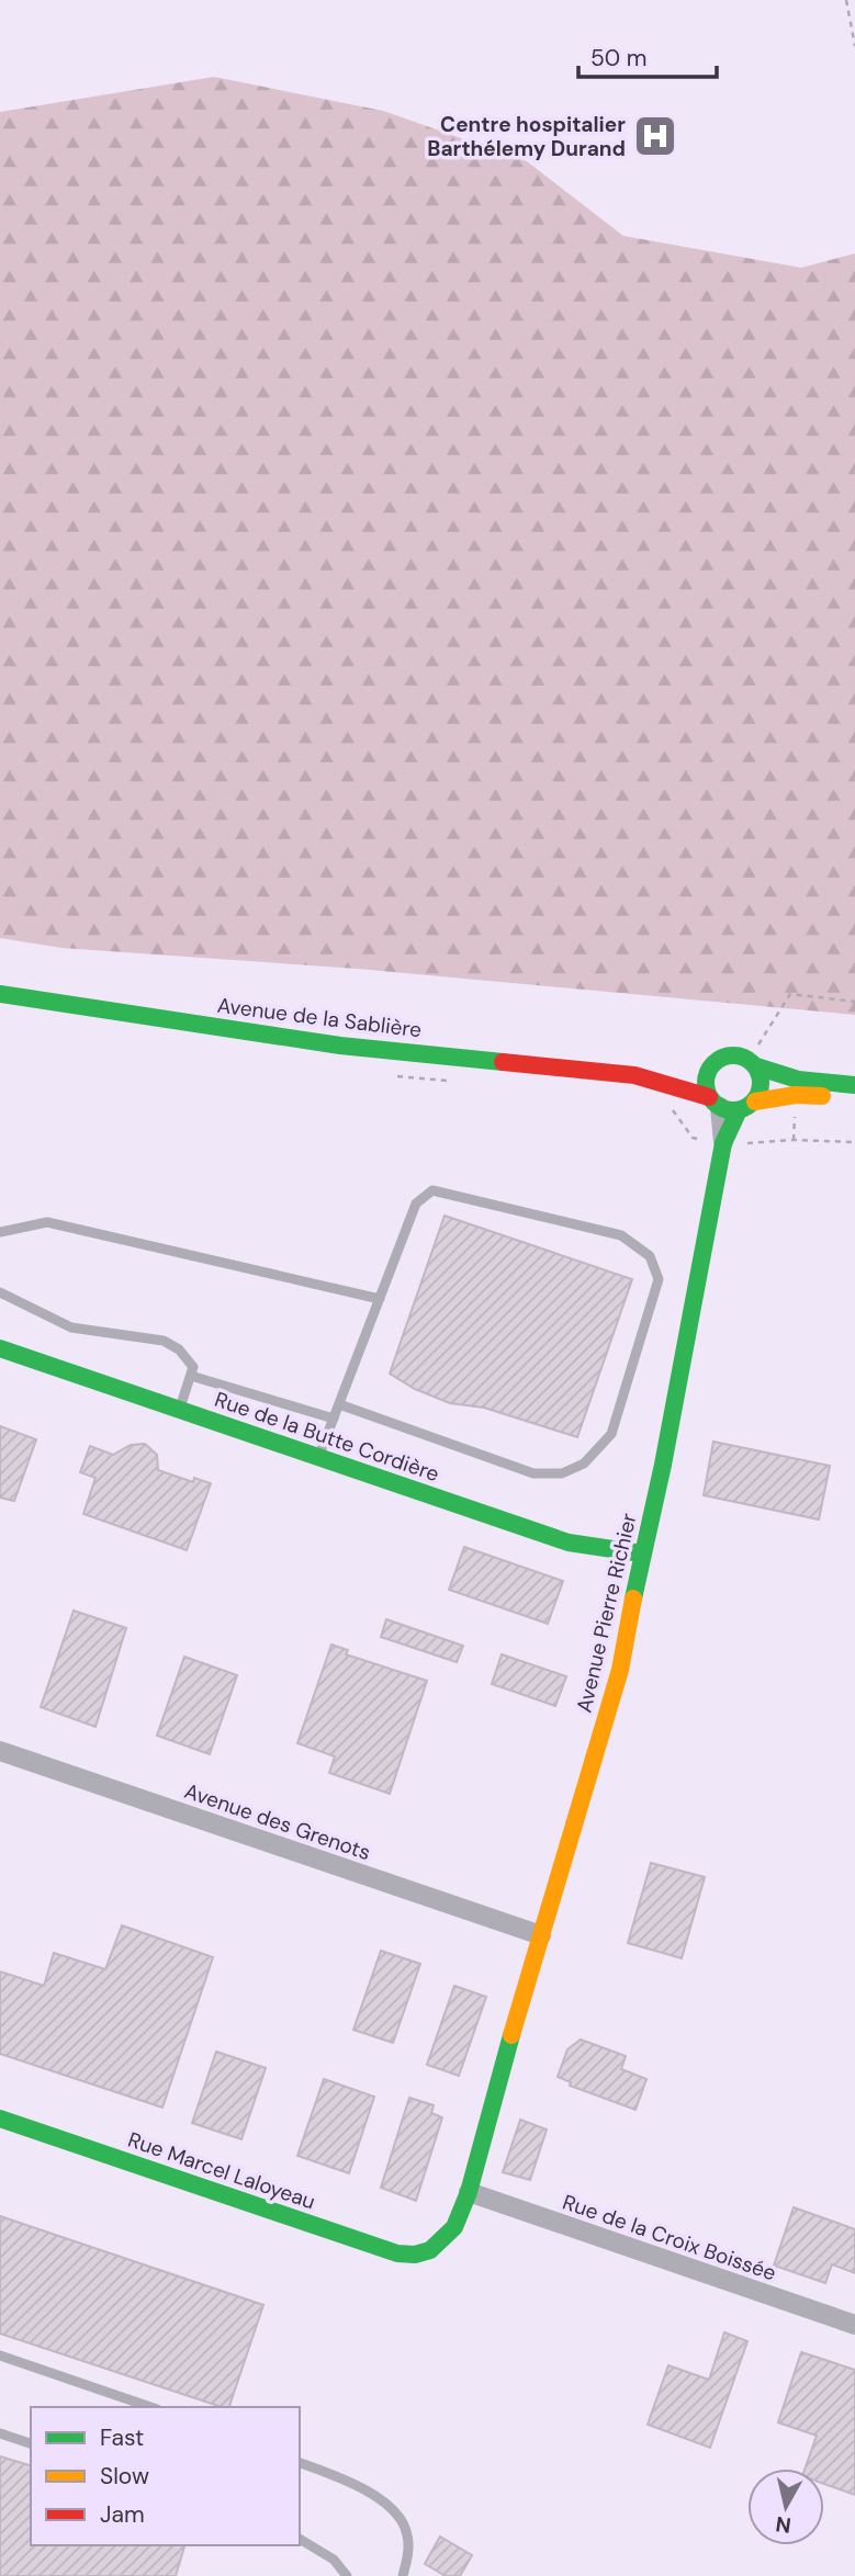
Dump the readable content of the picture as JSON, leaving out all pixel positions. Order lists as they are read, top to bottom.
{
  "streets": {
    "street": [
      "Avenue de la Sablière",
      "Rue de la Butte Cordière",
      "Avenue Pierre Richier",
      "Avenue des Grenots",
      "Rue Marcel Laloyeau",
      "Rue de la Croix Boissée"
    ]
  },
  "crossings": [
    ["Avenue de la Sablière", "Avenue Pierre Richier"],
    ["Rue de la Butte Cordière", "Avenue Pierre Richier"],
    ["Avenue Pierre Richier", "Avenue des Grenots"],
    ["Avenue Pierre Richier", "Rue Marcel Laloyeau"],
    ["Avenue Pierre Richier", "Rue de la Croix Boissée"]
  ],
  "places": {
    "hospital": ["Centre hospitalier Barthélemy Durand"]
  },
  "legend": ["Fast", "Slow", "Jam"],
  "scale_bar": "50 m",
  "north": "bottom"
}
